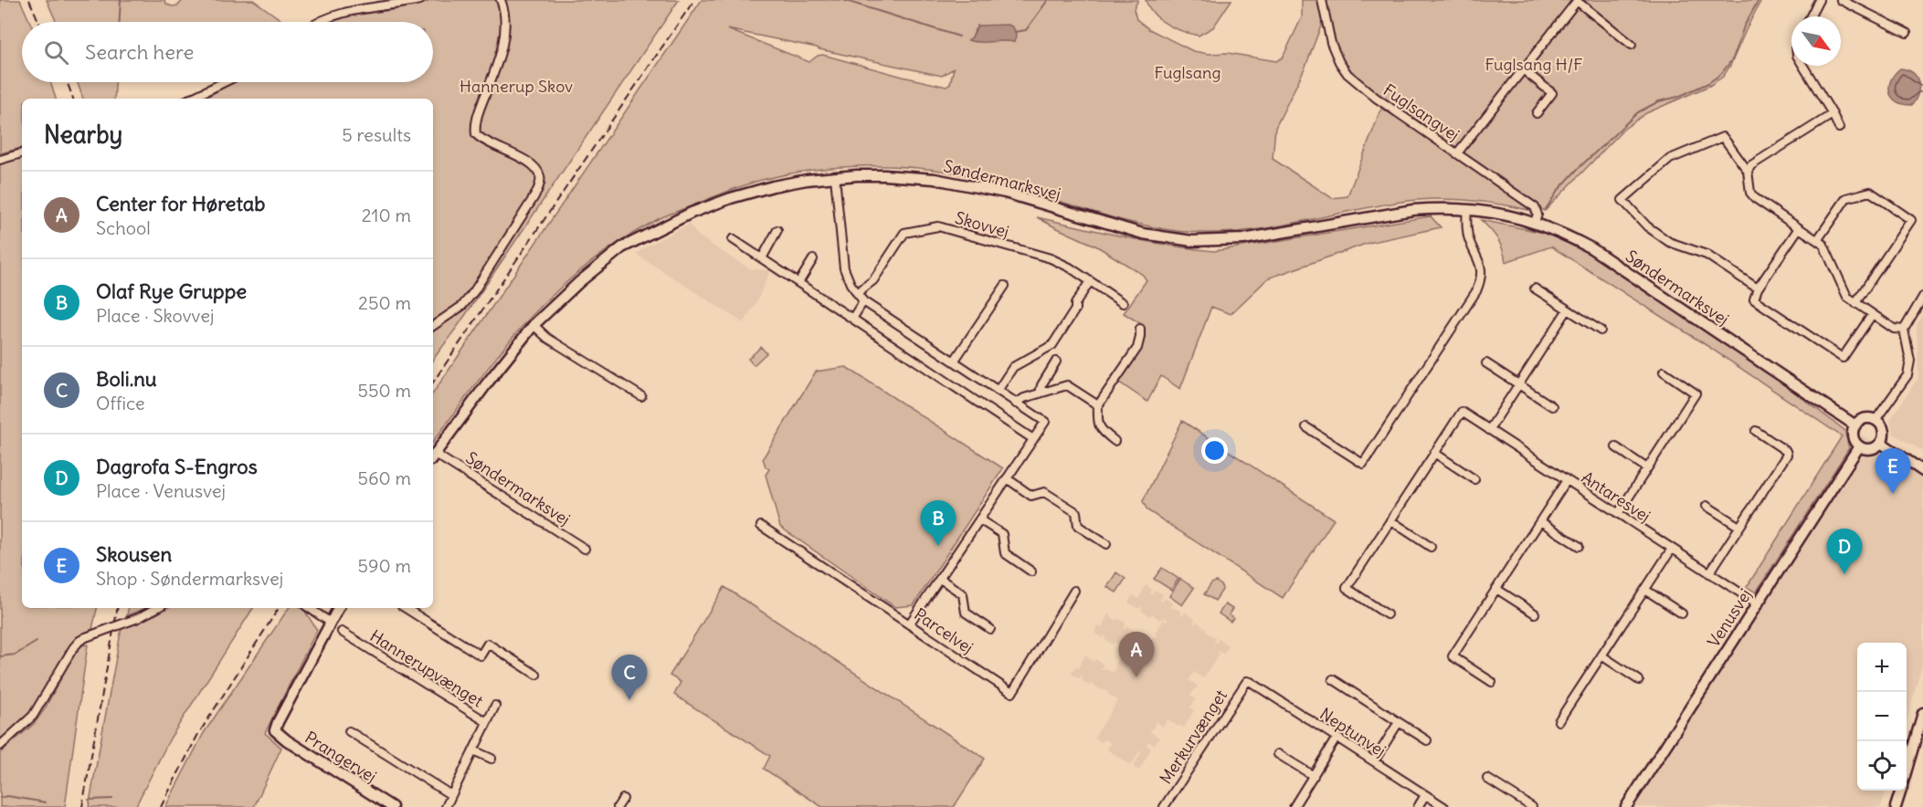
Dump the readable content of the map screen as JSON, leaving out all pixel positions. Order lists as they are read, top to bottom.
{
  "streets": {
    "street": [
      "Fuglsangvej",
      "Søndermarksvej",
      "Skovvej",
      "Antaresvej",
      "Venusvej",
      "Parcelvej",
      "Hannerupvænget",
      "Neptunvej",
      "Merkurvænget",
      "Prangervej"
    ]
  },
  "crossings": [
    ["Fuglsangvej", "Søndermarksvej"],
    ["Søndermarksvej", "Venusvej"],
    ["Antaresvej", "Venusvej"],
    ["Neptunvej", "Merkurvænget"]
  ],
  "parks": ["Fuglsang H/F", "Fuglsang", "Hannerup Skov"],
  "north": "bottom right",
  "page": {
    "search": "Search here",
    "heading": ["Nearby", "5 results"],
    "list": [
      {
        "mark": "A",
        "name": "Center for Høretab",
        "note": "School",
        "value": "210 m"
      },
      {
        "mark": "B",
        "name": "Olaf Rye Gruppe",
        "note": "Place · Skovvej",
        "value": "250 m"
      },
      {
        "mark": "C",
        "name": "Boli.nu",
        "note": "Office",
        "value": "550 m"
      },
      {
        "mark": "D",
        "name": "Dagrofa S-Engros",
        "note": "Place · Venusvej",
        "value": "560 m"
      },
      {
        "mark": "E",
        "name": "Skousen",
        "note": "Shop · Søndermarksvej",
        "value": "590 m"
      }
    ],
    "pins": [
      "E",
      "B",
      "D",
      "A",
      "C"
    ],
    "map_buttons": ["+", "−"]
  }
}
